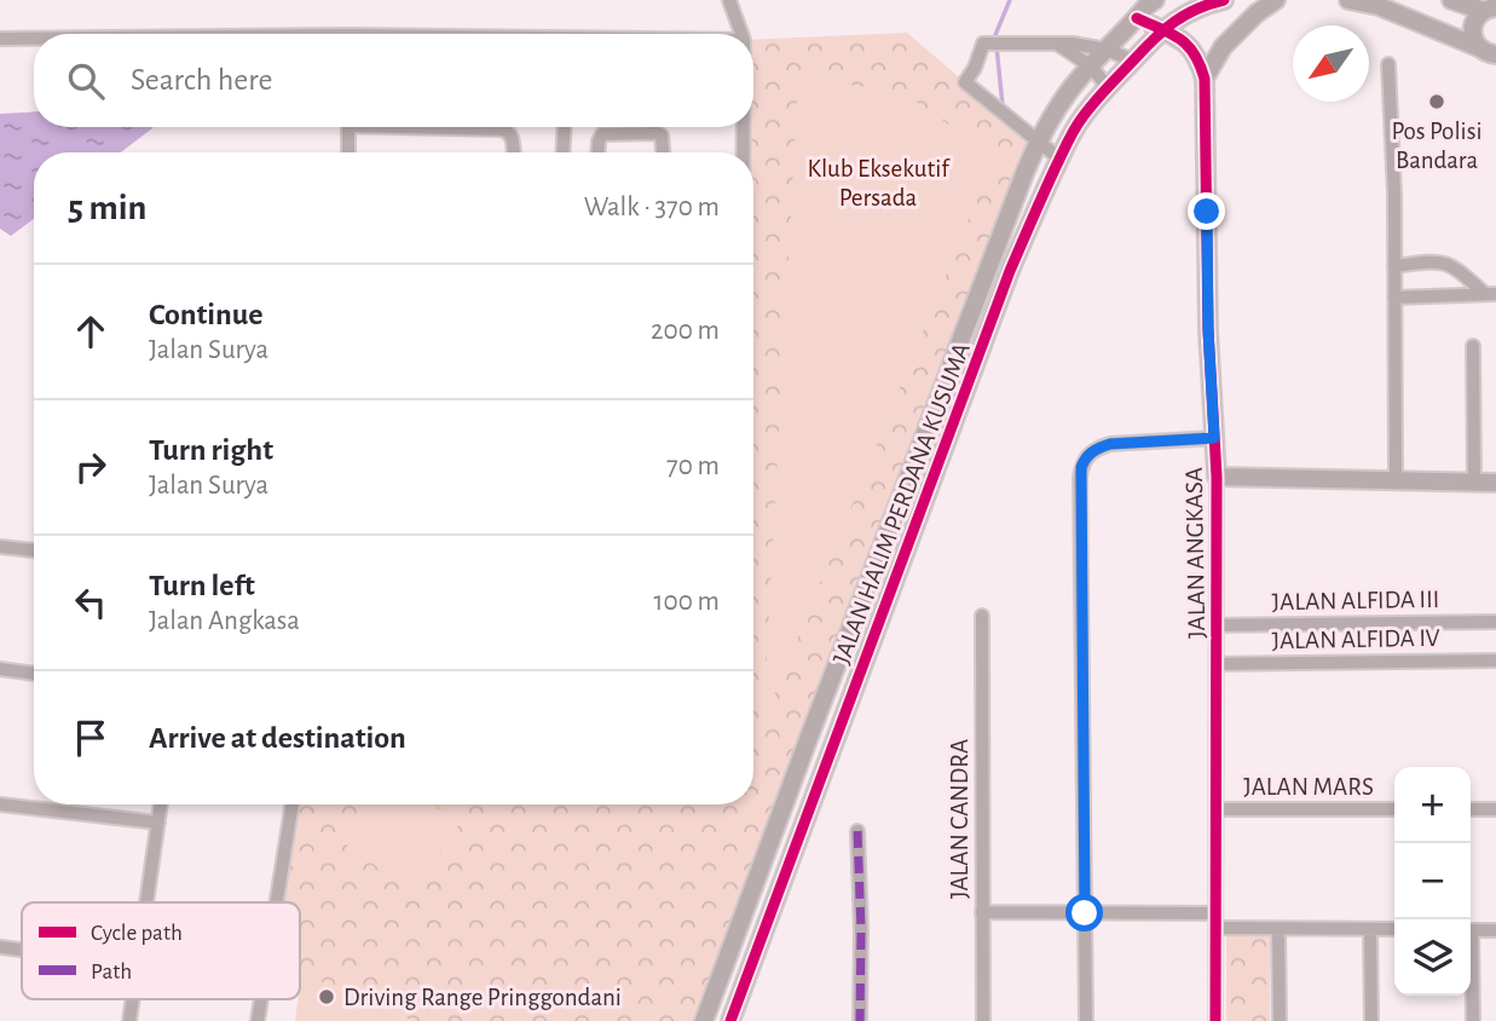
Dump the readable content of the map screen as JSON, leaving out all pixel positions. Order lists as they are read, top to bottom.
{
  "streets": {
    "street": [
      "JALAN HALIM PERDANA KUSUMA",
      "JALAN ANGKASA",
      "JALAN ALFIDA III",
      "JALAN ALFIDA IV",
      "JALAN MARS",
      "JALAN CANDRA"
    ]
  },
  "crossings": [
    ["JALAN HALIM PERDANA KUSUMA", "JALAN ANGKASA"],
    ["JALAN ANGKASA", "JALAN ALFIDA III"],
    ["JALAN ANGKASA", "JALAN ALFIDA IV"],
    ["JALAN ANGKASA", "JALAN MARS"]
  ],
  "parks": ["Klub Eksekutif Persada"],
  "places": ["Pos Polisi Bandara", "Driving Range Pringgondani"],
  "legend": ["Cycle path", "Path"],
  "north": "bottom left",
  "page": {
    "search": "Search here",
    "heading": ["5 min", "Walk · 370 m"],
    "list": [
      ["Continue", "Jalan Surya", "200 m"],
      ["Turn right", "Jalan Surya", "70 m"],
      ["Turn left", "Jalan Angkasa", "100 m"],
      "Arrive at destination"
    ],
    "map_buttons": ["+", "−"]
  }
}
